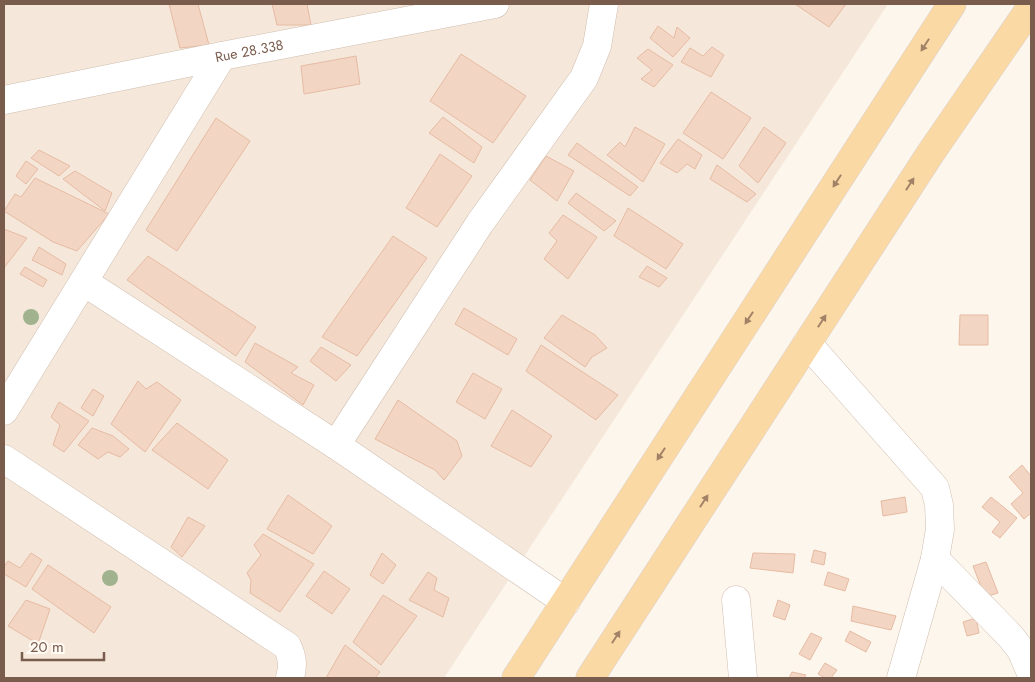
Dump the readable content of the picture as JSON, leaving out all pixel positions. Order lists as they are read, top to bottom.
{
  "streets": {
    "street": ["Rue 28.338"]
  },
  "scale_bar": "20 m"
}
